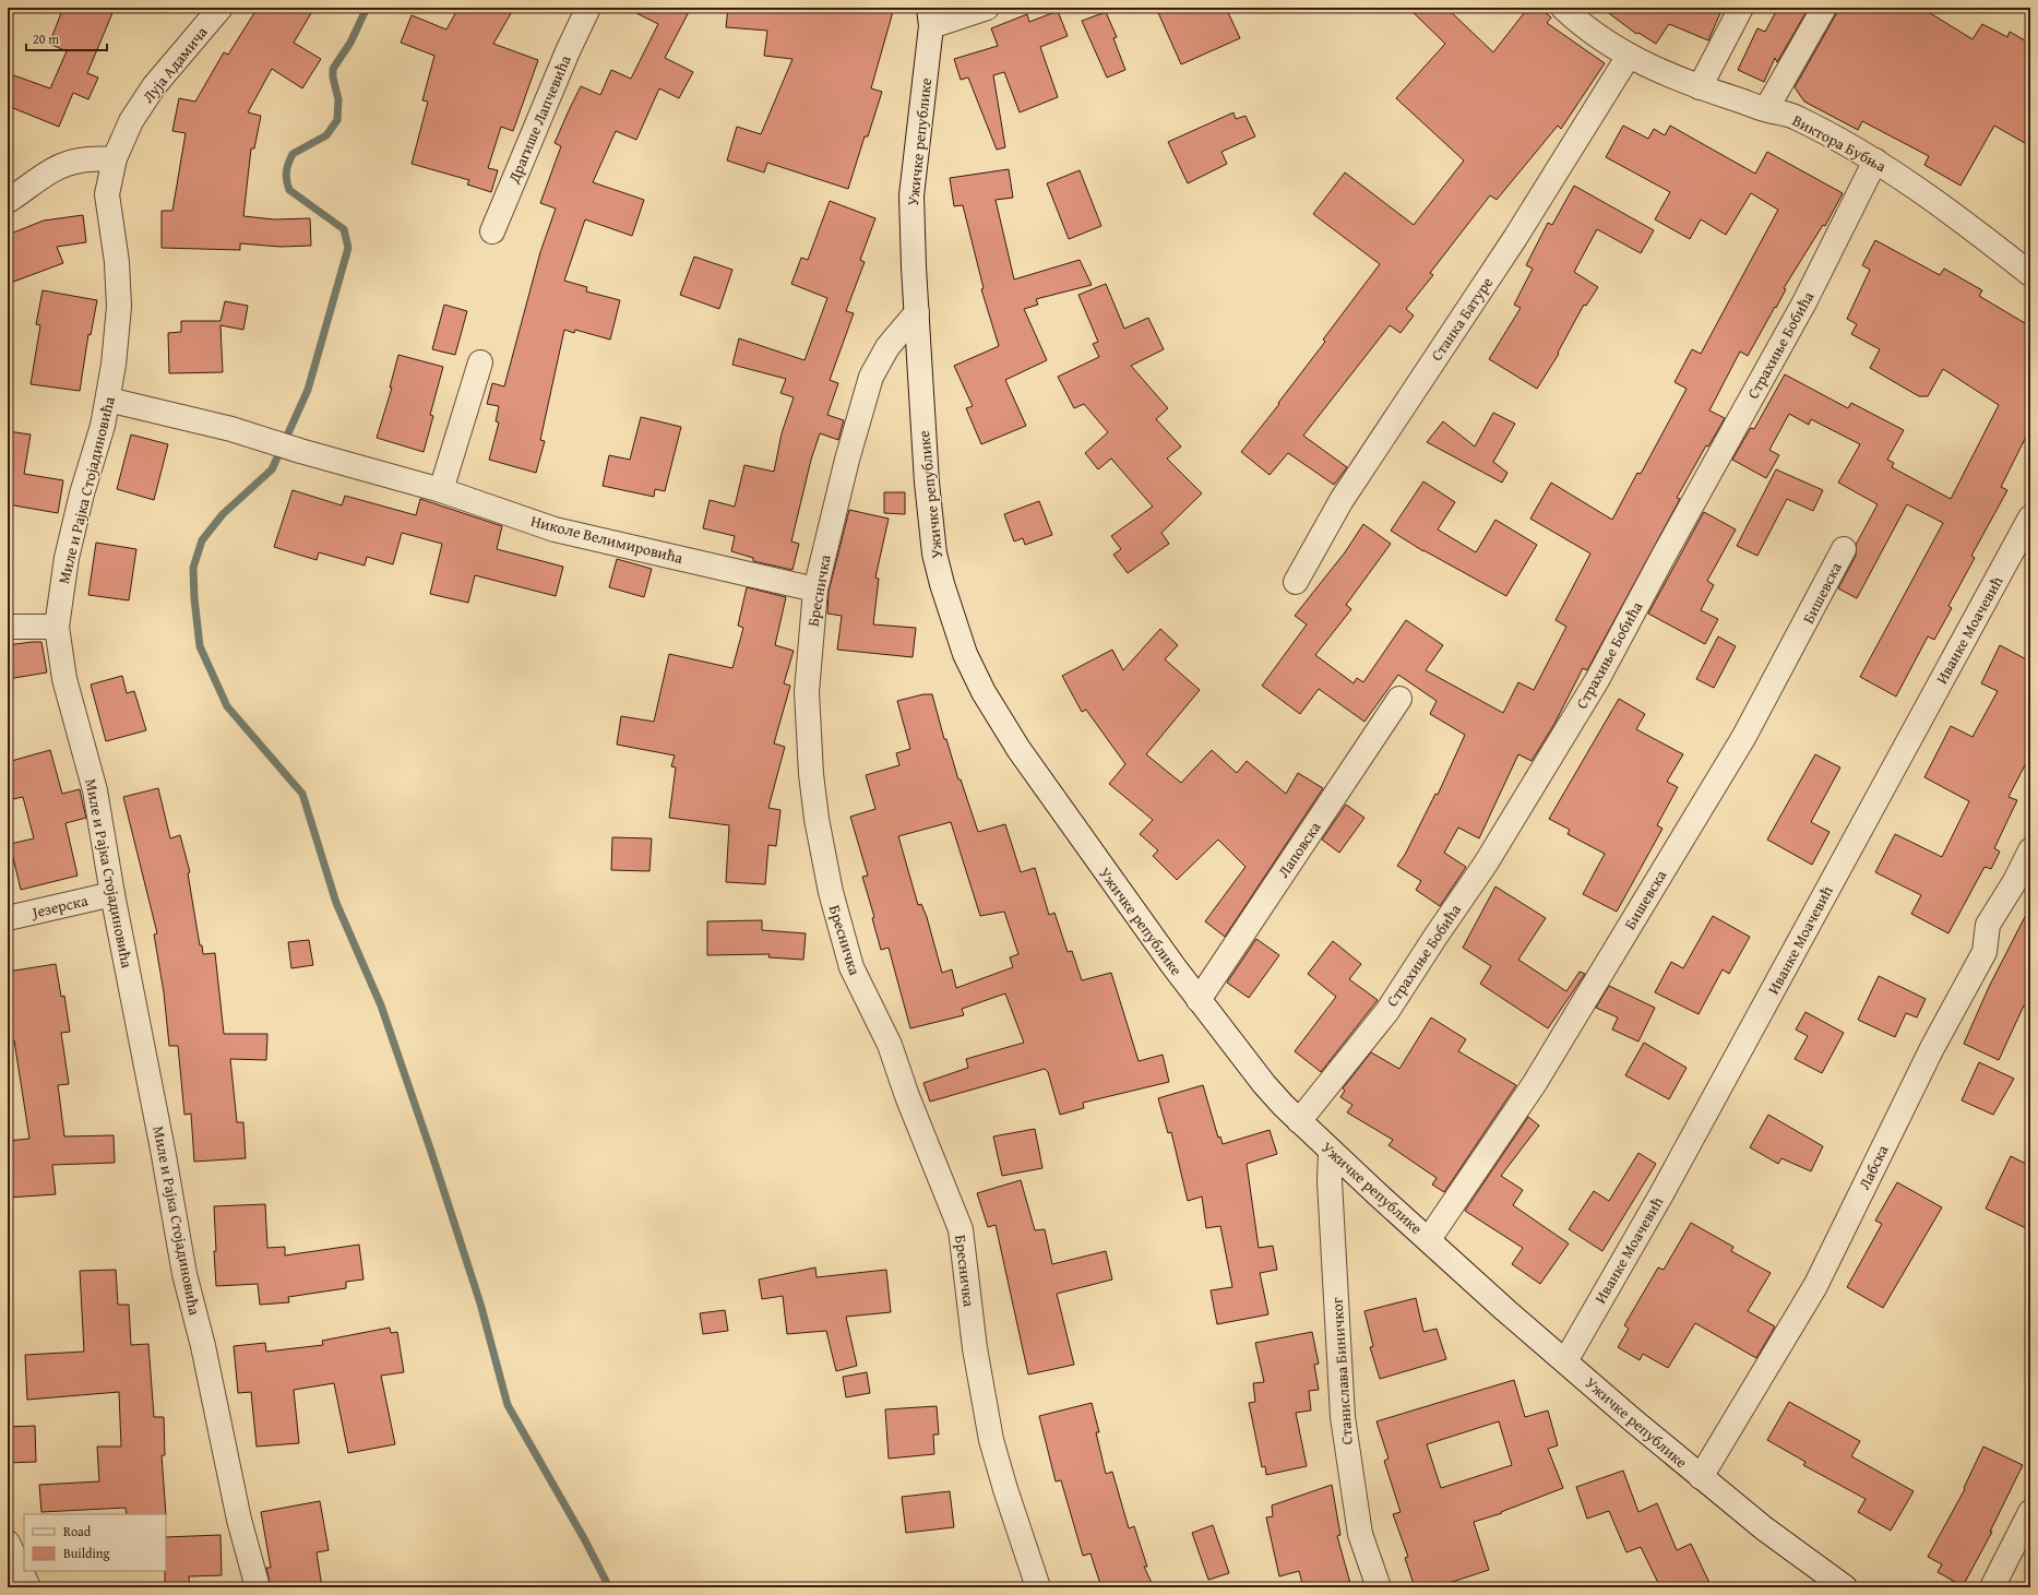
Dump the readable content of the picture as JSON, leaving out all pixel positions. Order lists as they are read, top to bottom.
{
  "streets": {
    "street": [
      "Луја Адамича",
      "Драгише Лапчевића",
      "Ужичке републике",
      "Виктора Бубња",
      "Станка Батуре",
      "Страхиње Бобића",
      "Миле и Рајка Стојадиновића",
      "Николе Велимировића",
      "Бресничка",
      "Бишевска",
      "Иванке Моачевић",
      "Лаповска",
      "Језерска",
      "Лабска",
      "Станислава Биничког"
    ]
  },
  "crossings": [
    ["Луја Адамича", "Миле и Рајка Стојадиновића"],
    ["Ужичке републике", "Страхиње Бобића"],
    ["Ужичке републике", "Бресничка"],
    ["Ужичке републике", "Бишевска"],
    ["Ужичке републике", "Иванке Моачевић"],
    ["Ужичке републике", "Лаповска"],
    ["Ужичке републике", "Лабска"],
    ["Ужичке републике", "Станислава Биничког"],
    ["Виктора Бубња", "Станка Батуре"],
    ["Виктора Бубња", "Страхиње Бобића"],
    ["Миле и Рајка Стојадиновића", "Николе Велимировића"],
    ["Миле и Рајка Стојадиновића", "Језерска"],
    ["Николе Велимировића", "Бресничка"]
  ],
  "legend": ["Road", "Building"],
  "scale_bar": "20 m"
}
